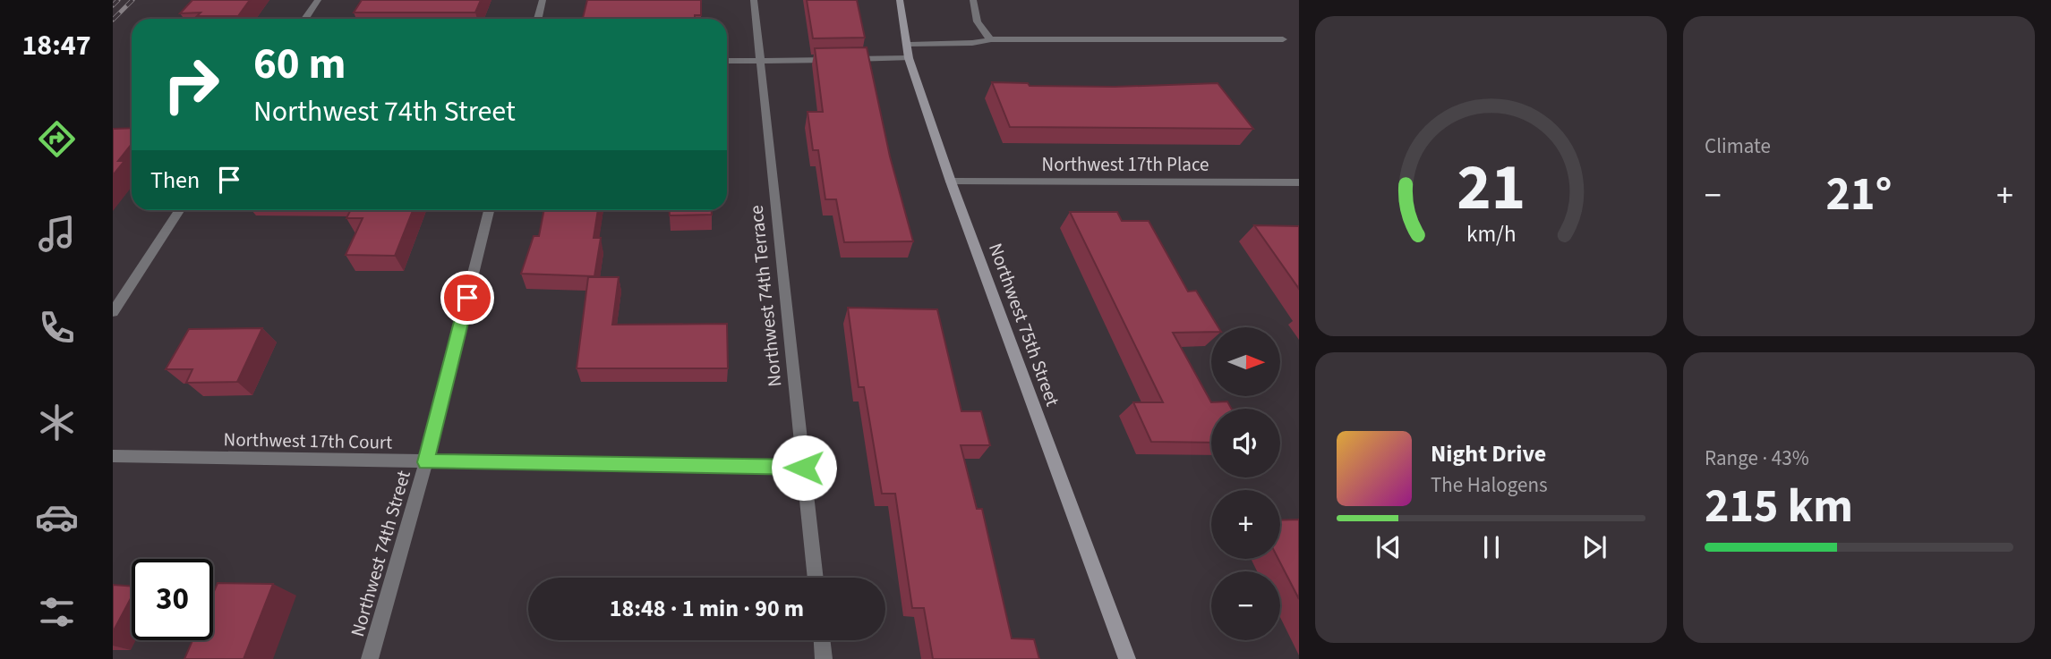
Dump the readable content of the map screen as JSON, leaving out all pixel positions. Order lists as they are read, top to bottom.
{
  "streets": {
    "street": [
      "Northwest 17th Place",
      "Northwest 74th Terrace",
      "Northwest 75th Street",
      "Northwest 17th Court",
      "Northwest 74th Street"
    ]
  },
  "crossings": [
    ["Northwest 17th Place", "Northwest 75th Street"],
    ["Northwest 74th Terrace", "Northwest 17th Court"],
    ["Northwest 17th Court", "Northwest 74th Street"]
  ],
  "north": "right",
  "page": {
    "tabs": "18:47",
    "tile": [
      "Climate",
      ["Range · 43%", "215 km"]
    ],
    "turn": ["60 m", "Northwest 74th Street"],
    "then": "Then",
    "heat": ["−", "21°", "+"],
    "map_buttons": ["+", "−"],
    "song": ["Night Drive", "The Halogens"],
    "limit": "30",
    "trip": "18:48 · 1 min · 90 m",
    "gauge": ["21", "km/h"]
  }
}
